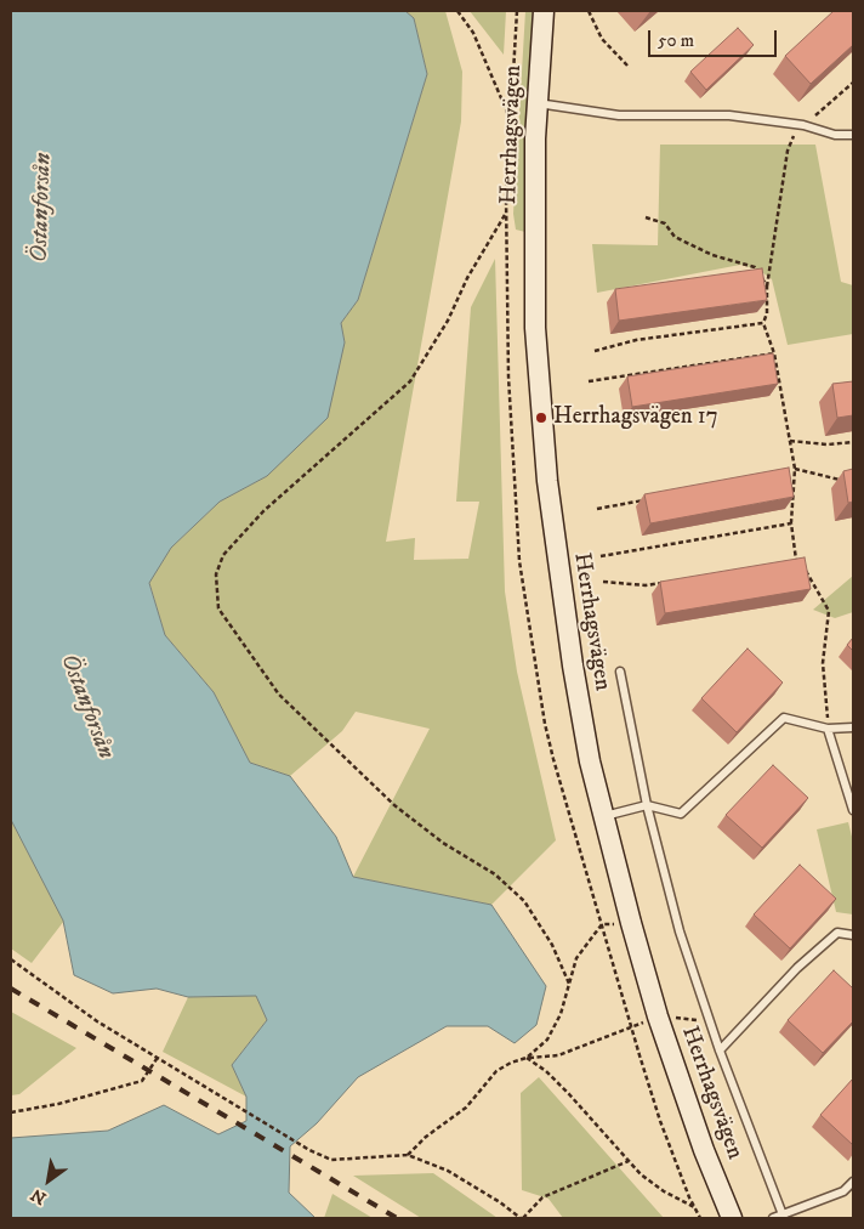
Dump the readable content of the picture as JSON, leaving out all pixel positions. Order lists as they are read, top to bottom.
{
  "streets": {
    "street": ["Herrhagsvägen"]
  },
  "water": ["Östanforsån"],
  "places": ["Herrhagsvägen 17"],
  "scale_bar": "50 m",
  "north": "bottom left"
}
